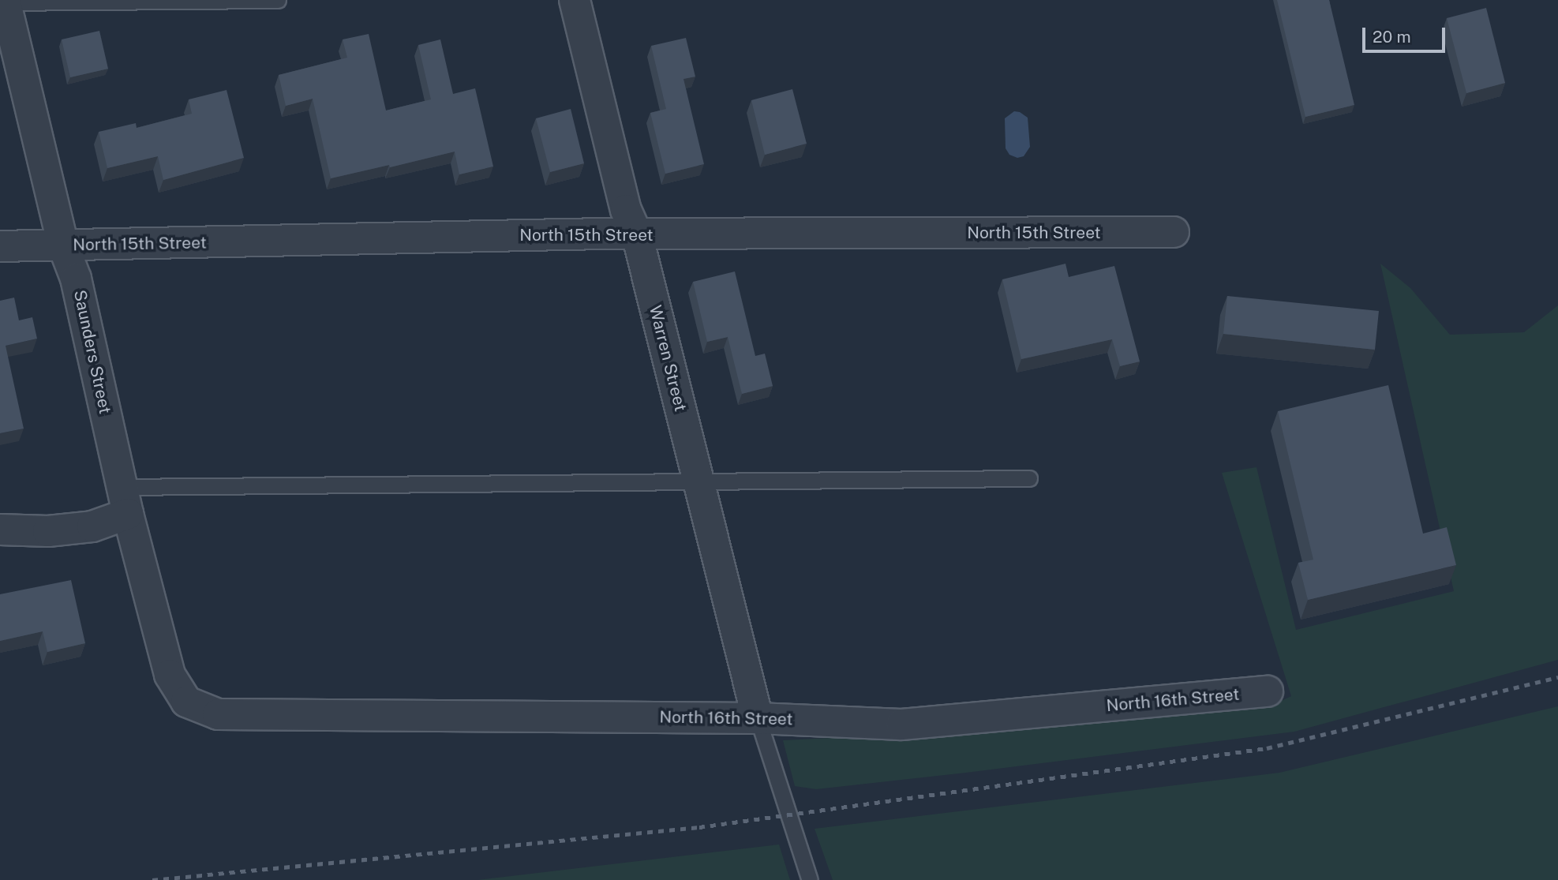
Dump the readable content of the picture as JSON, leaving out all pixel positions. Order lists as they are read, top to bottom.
{
  "streets": {
    "street": [
      "North 15th Street",
      "Saunders Street",
      "Warren Street",
      "North 16th Street"
    ]
  },
  "crossings": [
    ["North 15th Street", "Saunders Street"],
    ["North 15th Street", "Warren Street"],
    ["Saunders Street", "North 16th Street"],
    ["Warren Street", "North 16th Street"]
  ],
  "scale_bar": "20 m"
}
